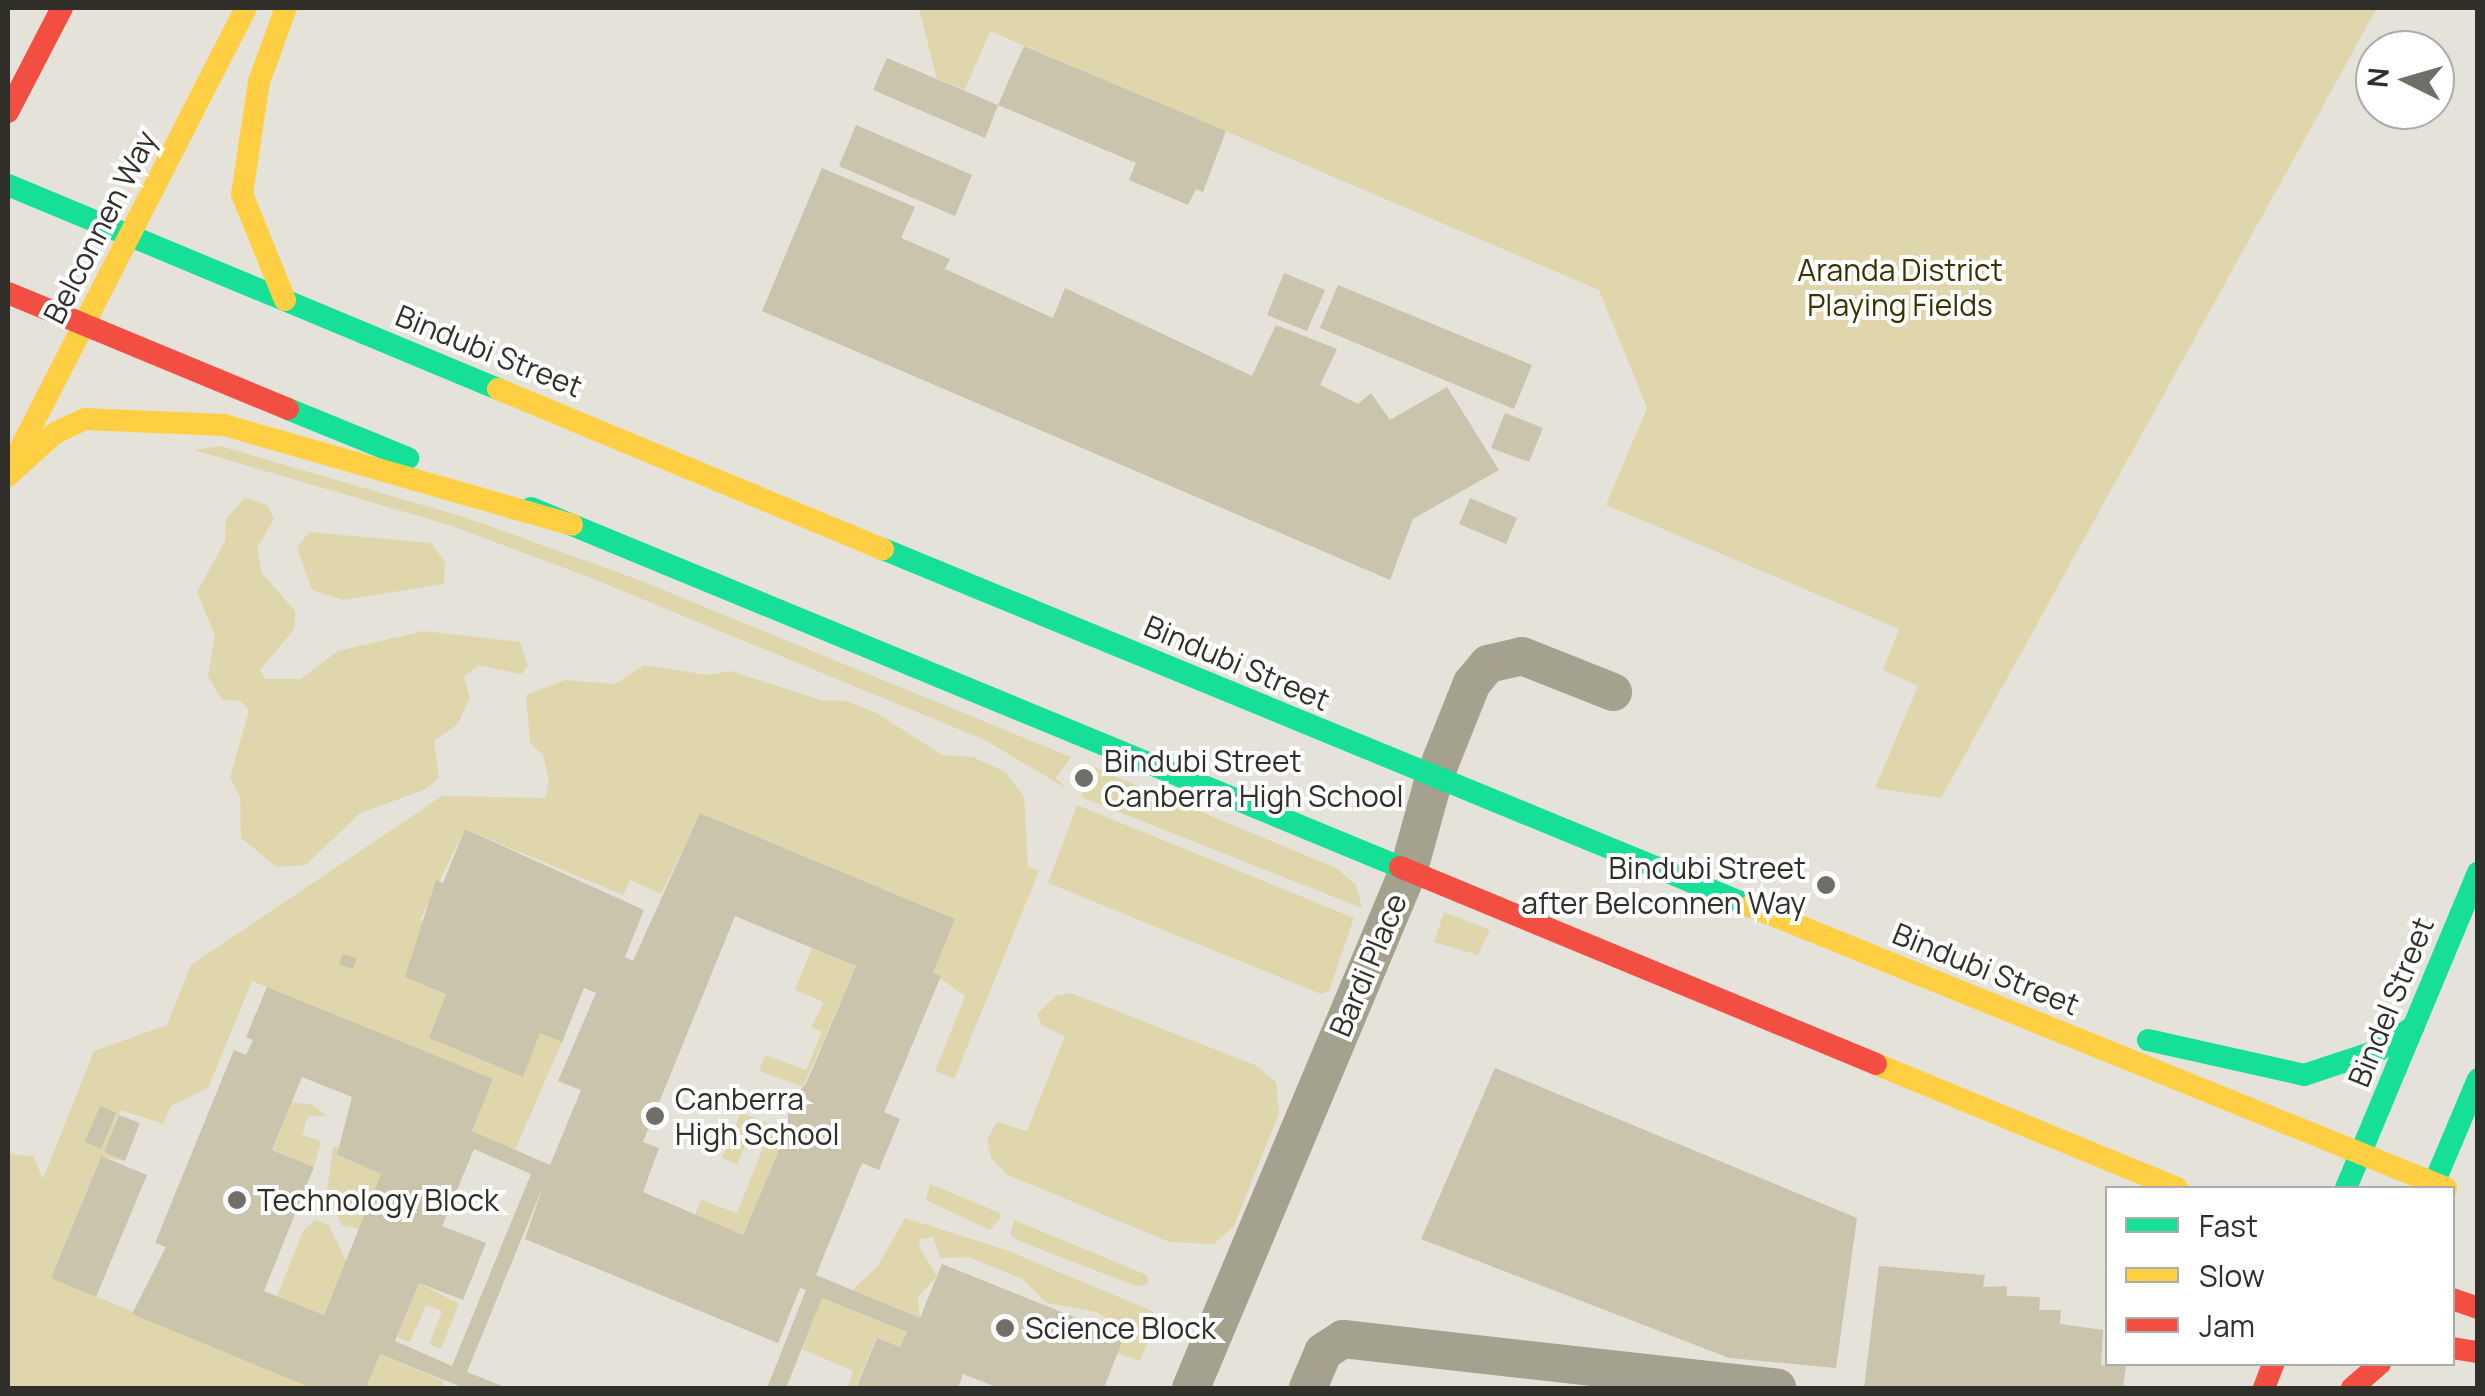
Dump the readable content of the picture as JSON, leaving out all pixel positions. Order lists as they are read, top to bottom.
{
  "streets": {
    "main road": ["Belconnen Way", "Bindubi Street", "Bindel Street"],
    "street": ["Bardi Place"]
  },
  "crossings": [
    ["Belconnen Way", "Bindubi Street"],
    ["Bindubi Street", "Bardi Place"],
    ["Bindubi Street", "Bindel Street"]
  ],
  "parks": ["Aranda District Playing Fields"],
  "places": [
    "Bindubi Street Canberra High School",
    "Bindubi Street after Belconnen Way",
    "Canberra High School",
    "Technology Block",
    "Science Block"
  ],
  "legend": ["Fast", "Slow", "Jam"],
  "north": "left"
}
